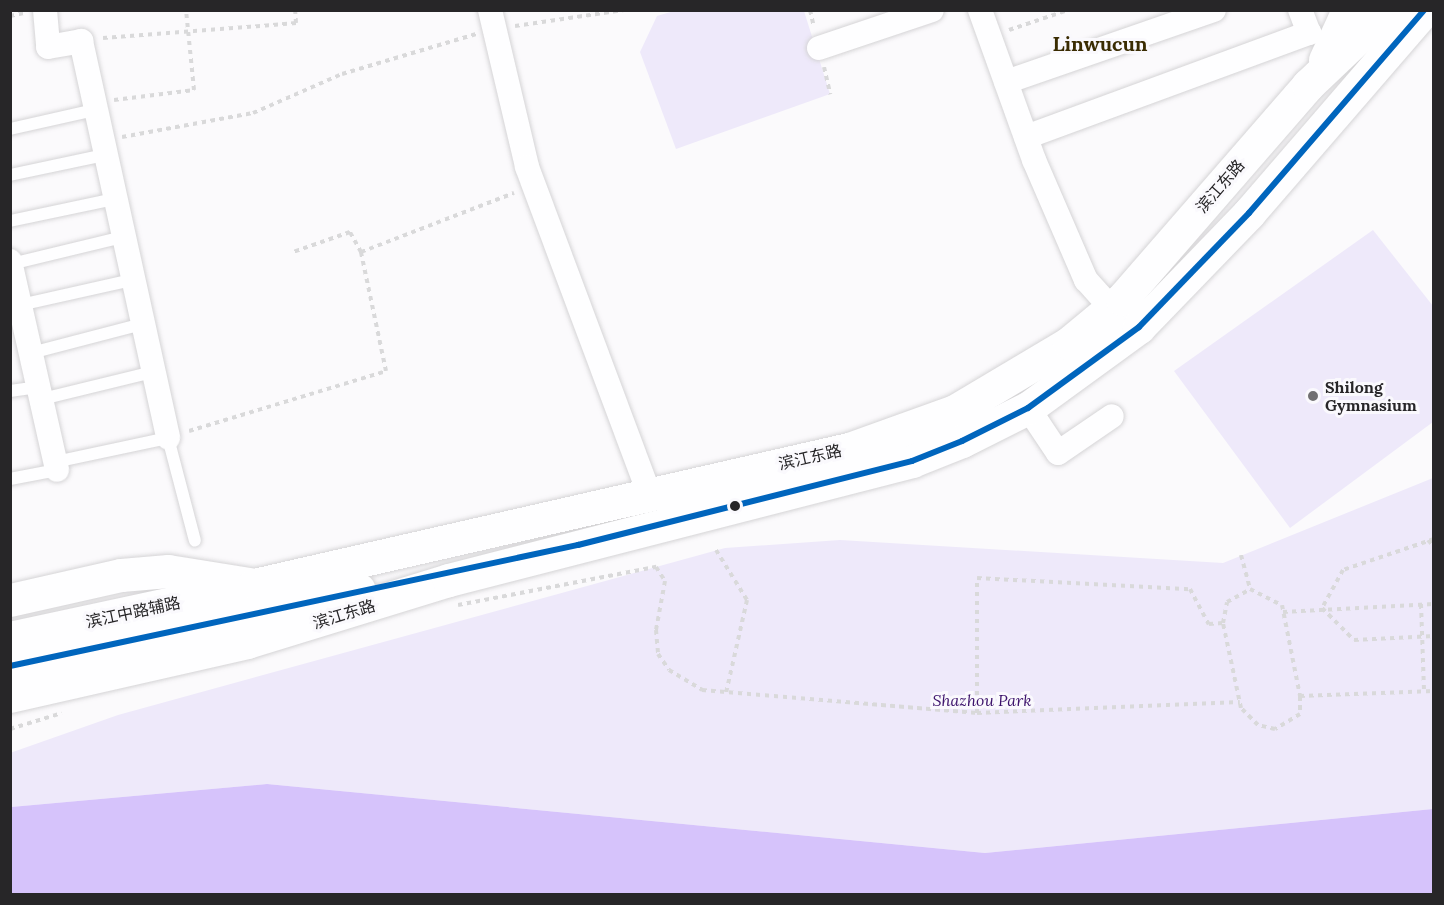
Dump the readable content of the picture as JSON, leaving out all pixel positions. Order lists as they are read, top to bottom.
{
  "streets": {
    "main road": ["滨江东路", "滨江中路辅路"]
  },
  "crossings": [
    ["滨江东路", "滨江中路辅路"]
  ],
  "districts": ["Linwucun"],
  "parks": ["Shazhou Park"],
  "places": ["Shilong Gymnasium"]
}
